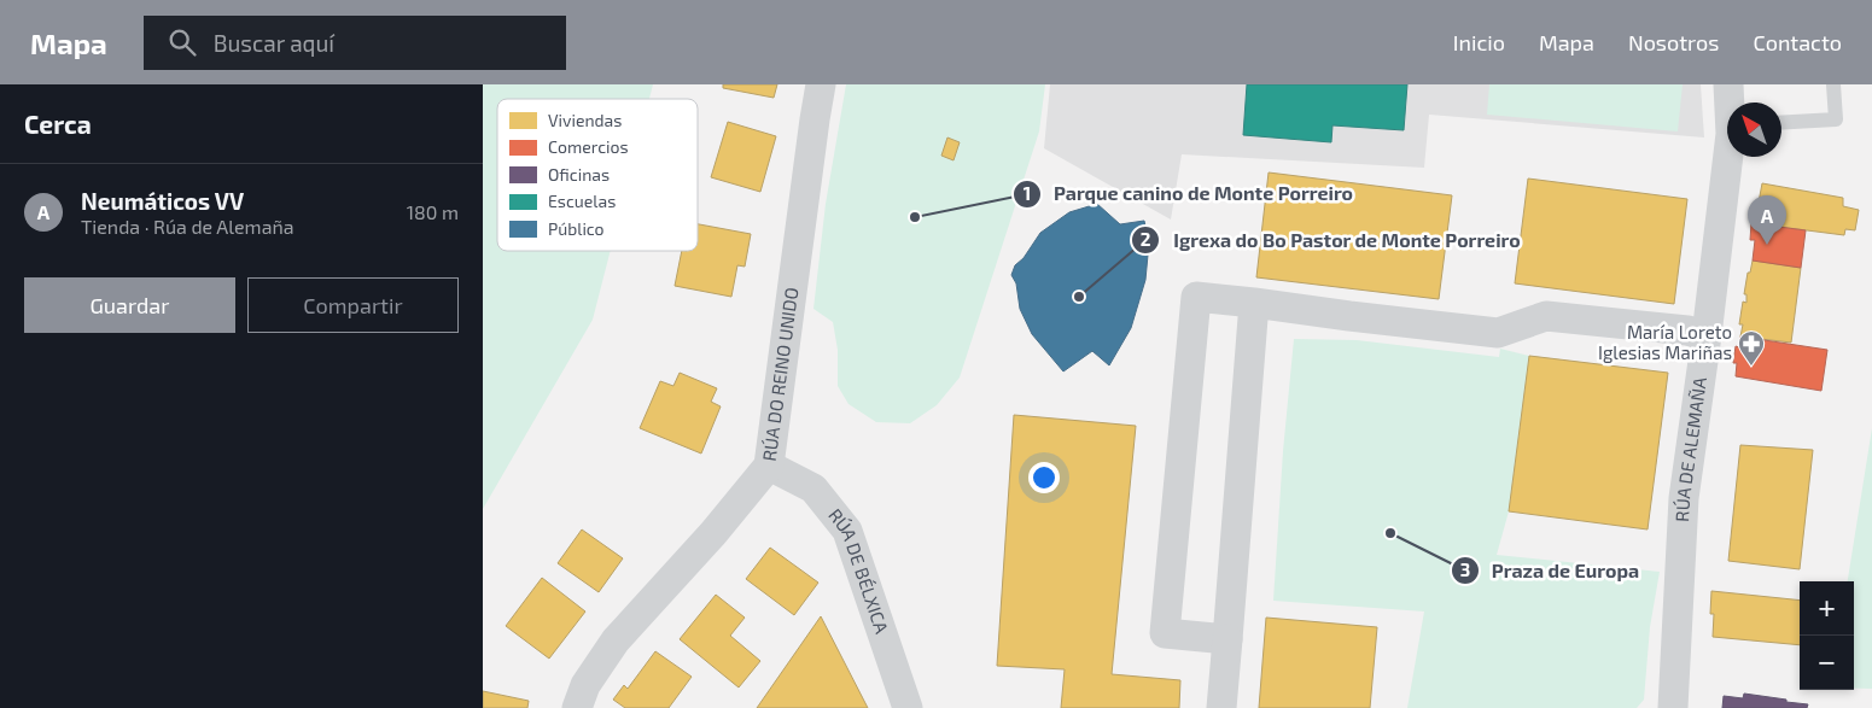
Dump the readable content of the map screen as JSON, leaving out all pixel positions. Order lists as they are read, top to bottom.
{
  "streets": {
    "street": ["RÚA DO REINO UNIDO", "RÚA DE ALEMAÑA", "RÚA DE BÉLXICA"]
  },
  "crossings": [
    ["RÚA DO REINO UNIDO", "RÚA DE BÉLXICA"]
  ],
  "places": {
    "other": ["Parque canino de Monte Porreiro", "Igrexa do Bo Pastor de Monte Porreiro", "Praza de Europa"],
    "pharmacy": ["María Loreto Iglesias Mariñas"]
  },
  "legend": [
    "Viviendas",
    "Comercios",
    "Oficinas",
    "Escuelas",
    "Público"
  ],
  "north": "top left",
  "page": {
    "header": "Mapa",
    "search": "Buscar aquí",
    "nav": [
      "Inicio",
      "Mapa",
      "Nosotros",
      "Contacto"
    ],
    "heading": "Cerca",
    "list": [
      {
        "mark": "A",
        "name": "Neumáticos VV",
        "note": "Tienda · Rúa de Alemaña",
        "value": "180 m"
      }
    ],
    "pins": "A",
    "buttons": ["Guardar", "Compartir"],
    "map_buttons": ["+", "−"]
  }
}
